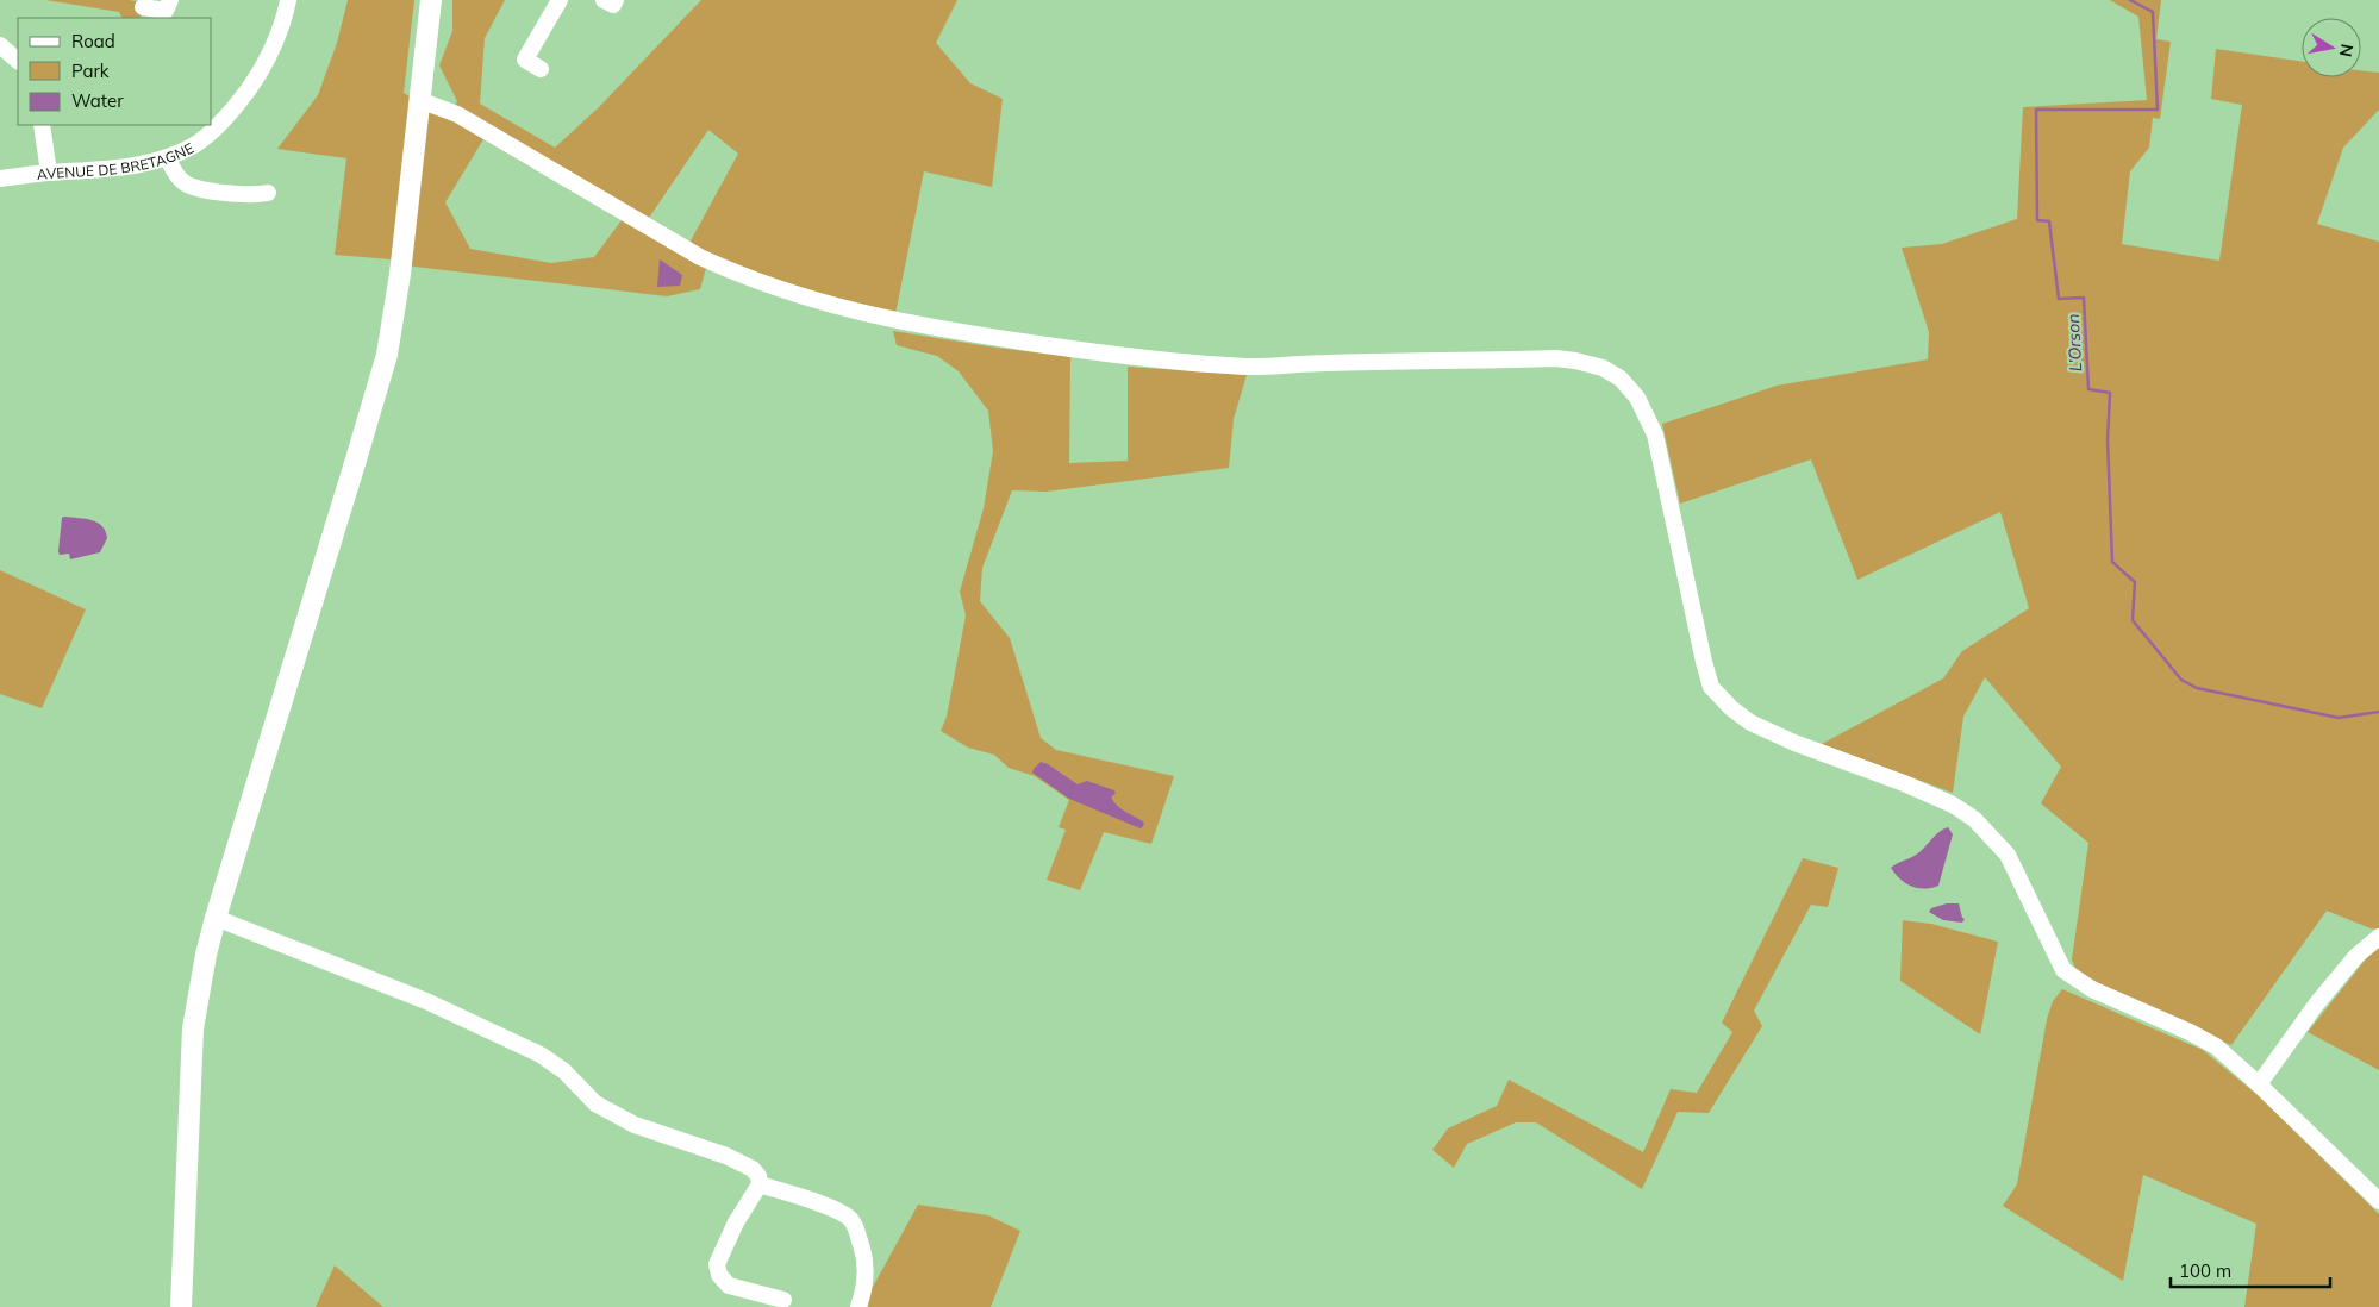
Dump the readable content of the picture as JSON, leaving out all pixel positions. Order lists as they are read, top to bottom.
{
  "streets": {
    "street": ["AVENUE DE BRETAGNE"]
  },
  "water": ["L’Orson"],
  "legend": ["Road", "Park", "Water"],
  "scale_bar": "100 m",
  "north": "right"
}
